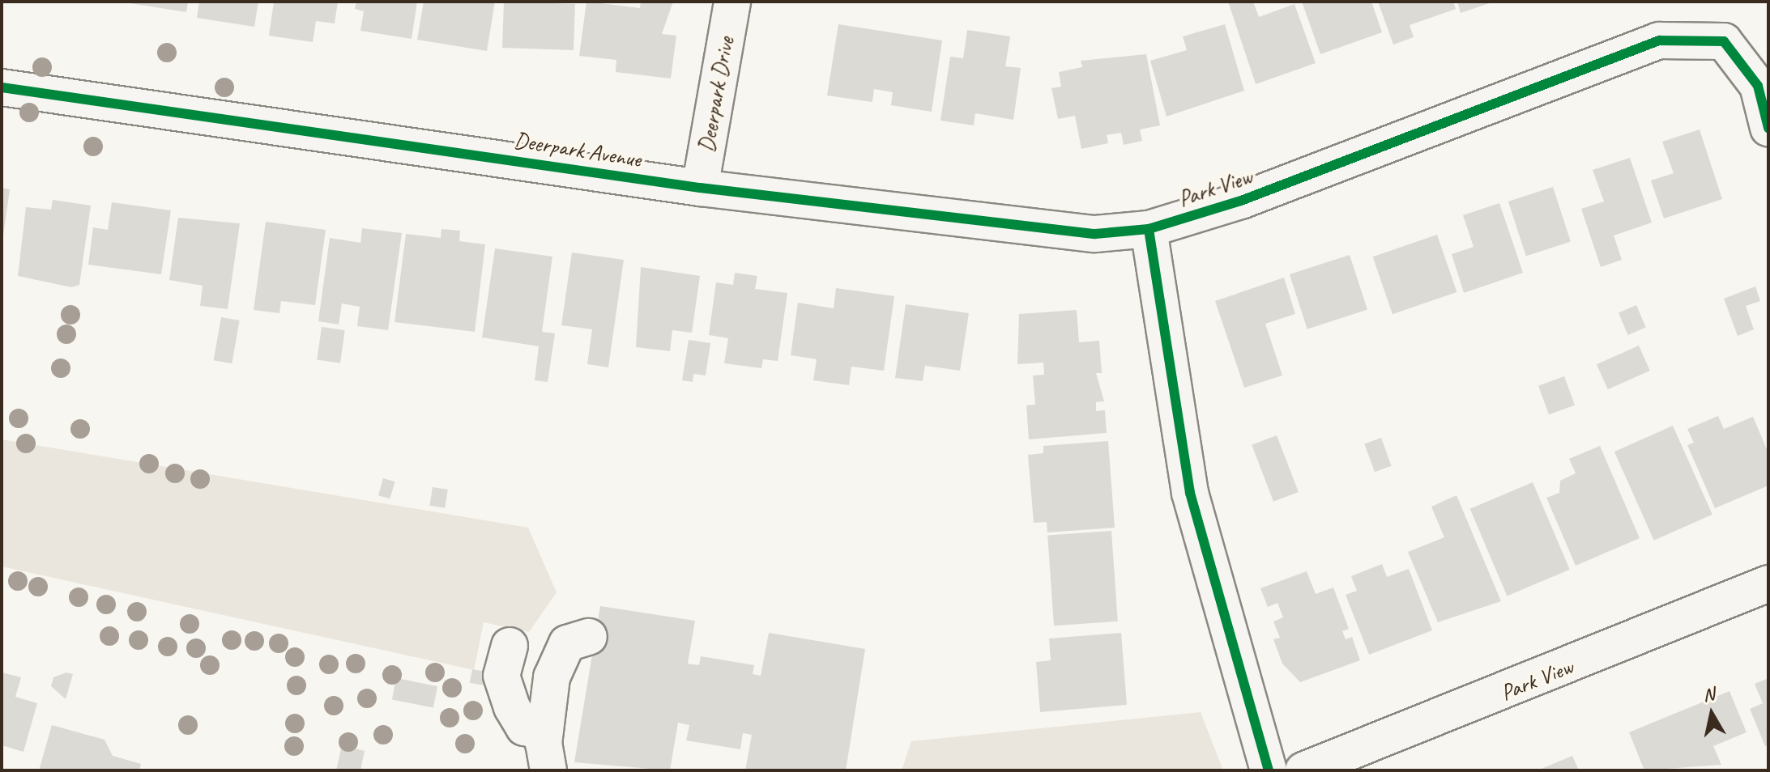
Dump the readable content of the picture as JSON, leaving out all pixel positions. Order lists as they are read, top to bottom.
{
  "streets": {
    "street": ["Deerpark Drive", "Deerpark Avenue", "Park View"]
  },
  "crossings": [
    ["Deerpark Drive", "Deerpark Avenue"],
    ["Deerpark Avenue", "Park View"]
  ],
  "north": "top"
}
